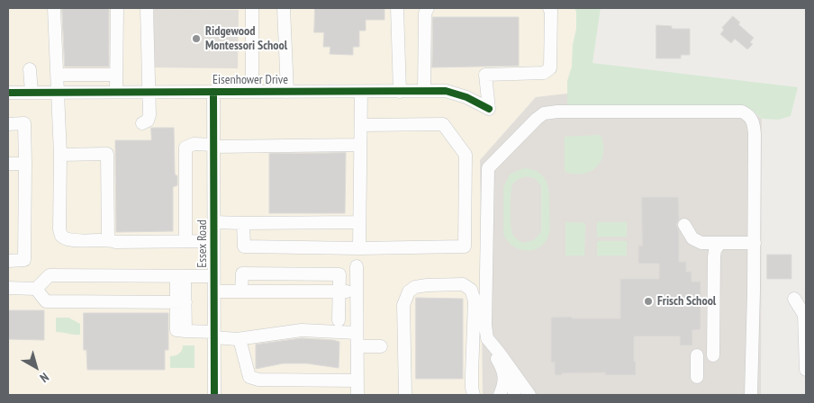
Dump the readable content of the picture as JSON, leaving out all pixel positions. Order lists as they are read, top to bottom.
{
  "streets": {
    "street": ["Eisenhower Drive", "Essex Road"]
  },
  "crossings": [
    ["Eisenhower Drive", "Essex Road"]
  ],
  "places": ["Ridgewood Montessori School", "Frisch School"],
  "north": "bottom right"
}
